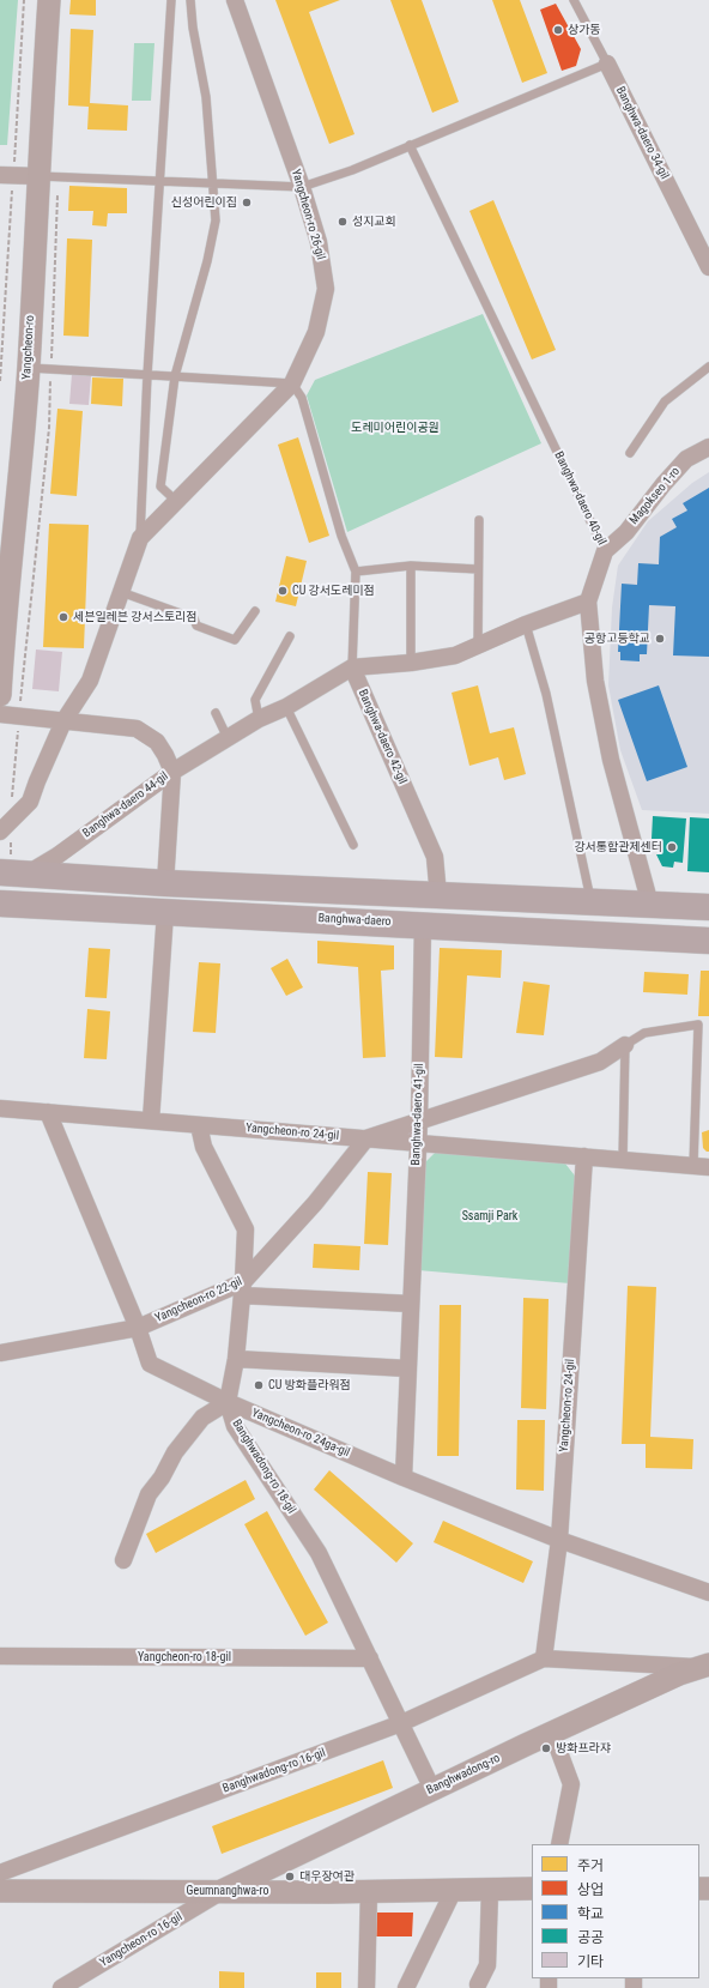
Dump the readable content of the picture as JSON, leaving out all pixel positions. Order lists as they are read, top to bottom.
{
  "streets": {
    "main road": [
      "Yangcheon-ro",
      "Banghwa-daero",
      "Banghwadong-ro",
      "Geumnanghwa-ro"
    ],
    "street": [
      "Banghwa-daero 34-gil",
      "Yangcheon-ro 26-gil",
      "Magokseo 1-ro",
      "Banghwa-daero 40-gil",
      "Banghwa-daero 42-gil",
      "Banghwa-daero 44-gil",
      "Banghwa-daero 41-gil",
      "Yangcheon-ro 24-gil",
      "Yangcheon-ro 22-gil",
      "Yangcheon-ro 24ga-gil",
      "Banghwadong-ro 18-gil",
      "Yangcheon-ro 18-gil",
      "Banghwadong-ro 16-gil",
      "Yangcheon-ro 16-gil"
    ]
  },
  "crossings": [
    ["Yangcheon-ro 26-gil", "Banghwa-daero 42-gil"],
    ["Magokseo 1-ro", "Banghwa-daero 40-gil"],
    ["Banghwa-daero 40-gil", "Banghwa-daero 44-gil"],
    ["Banghwa-daero 42-gil", "Banghwa-daero 44-gil"],
    ["Banghwa-daero", "Banghwa-daero 41-gil"],
    ["Banghwa-daero 41-gil", "Yangcheon-ro 24-gil"],
    ["Banghwa-daero 41-gil", "Yangcheon-ro 24ga-gil"],
    ["Yangcheon-ro 24-gil", "Yangcheon-ro 22-gil"],
    ["Yangcheon-ro 24-gil", "Yangcheon-ro 24ga-gil"],
    ["Yangcheon-ro 24-gil", "Banghwadong-ro 18-gil"],
    ["Yangcheon-ro 22-gil", "Yangcheon-ro 24ga-gil"],
    ["Yangcheon-ro 22-gil", "Banghwadong-ro 18-gil"],
    ["Yangcheon-ro 24ga-gil", "Banghwadong-ro 18-gil"],
    ["Banghwadong-ro 18-gil", "Yangcheon-ro 18-gil"],
    ["Banghwadong-ro 18-gil", "Banghwadong-ro 16-gil"],
    ["Banghwadong-ro 18-gil", "Banghwadong-ro"],
    ["Banghwadong-ro 16-gil", "Banghwadong-ro"],
    ["Banghwadong-ro", "Geumnanghwa-ro"],
    ["Banghwadong-ro", "Yangcheon-ro 16-gil"],
    ["Geumnanghwa-ro", "Yangcheon-ro 16-gil"]
  ],
  "parks": ["도레미어린이공원", "Ssamji Park"],
  "places": [
    "상가동",
    "신성어린이집",
    "성지교회",
    "CU 강서도레미점",
    "세븐일레븐 강서스토리점",
    "공항고등학교",
    "강서통합관제센터",
    "CU 방화플라워점",
    "방화프라쟈",
    "대우장여관"
  ],
  "legend": [
    "주거",
    "상업",
    "학교",
    "공공",
    "기타"
  ]
}
